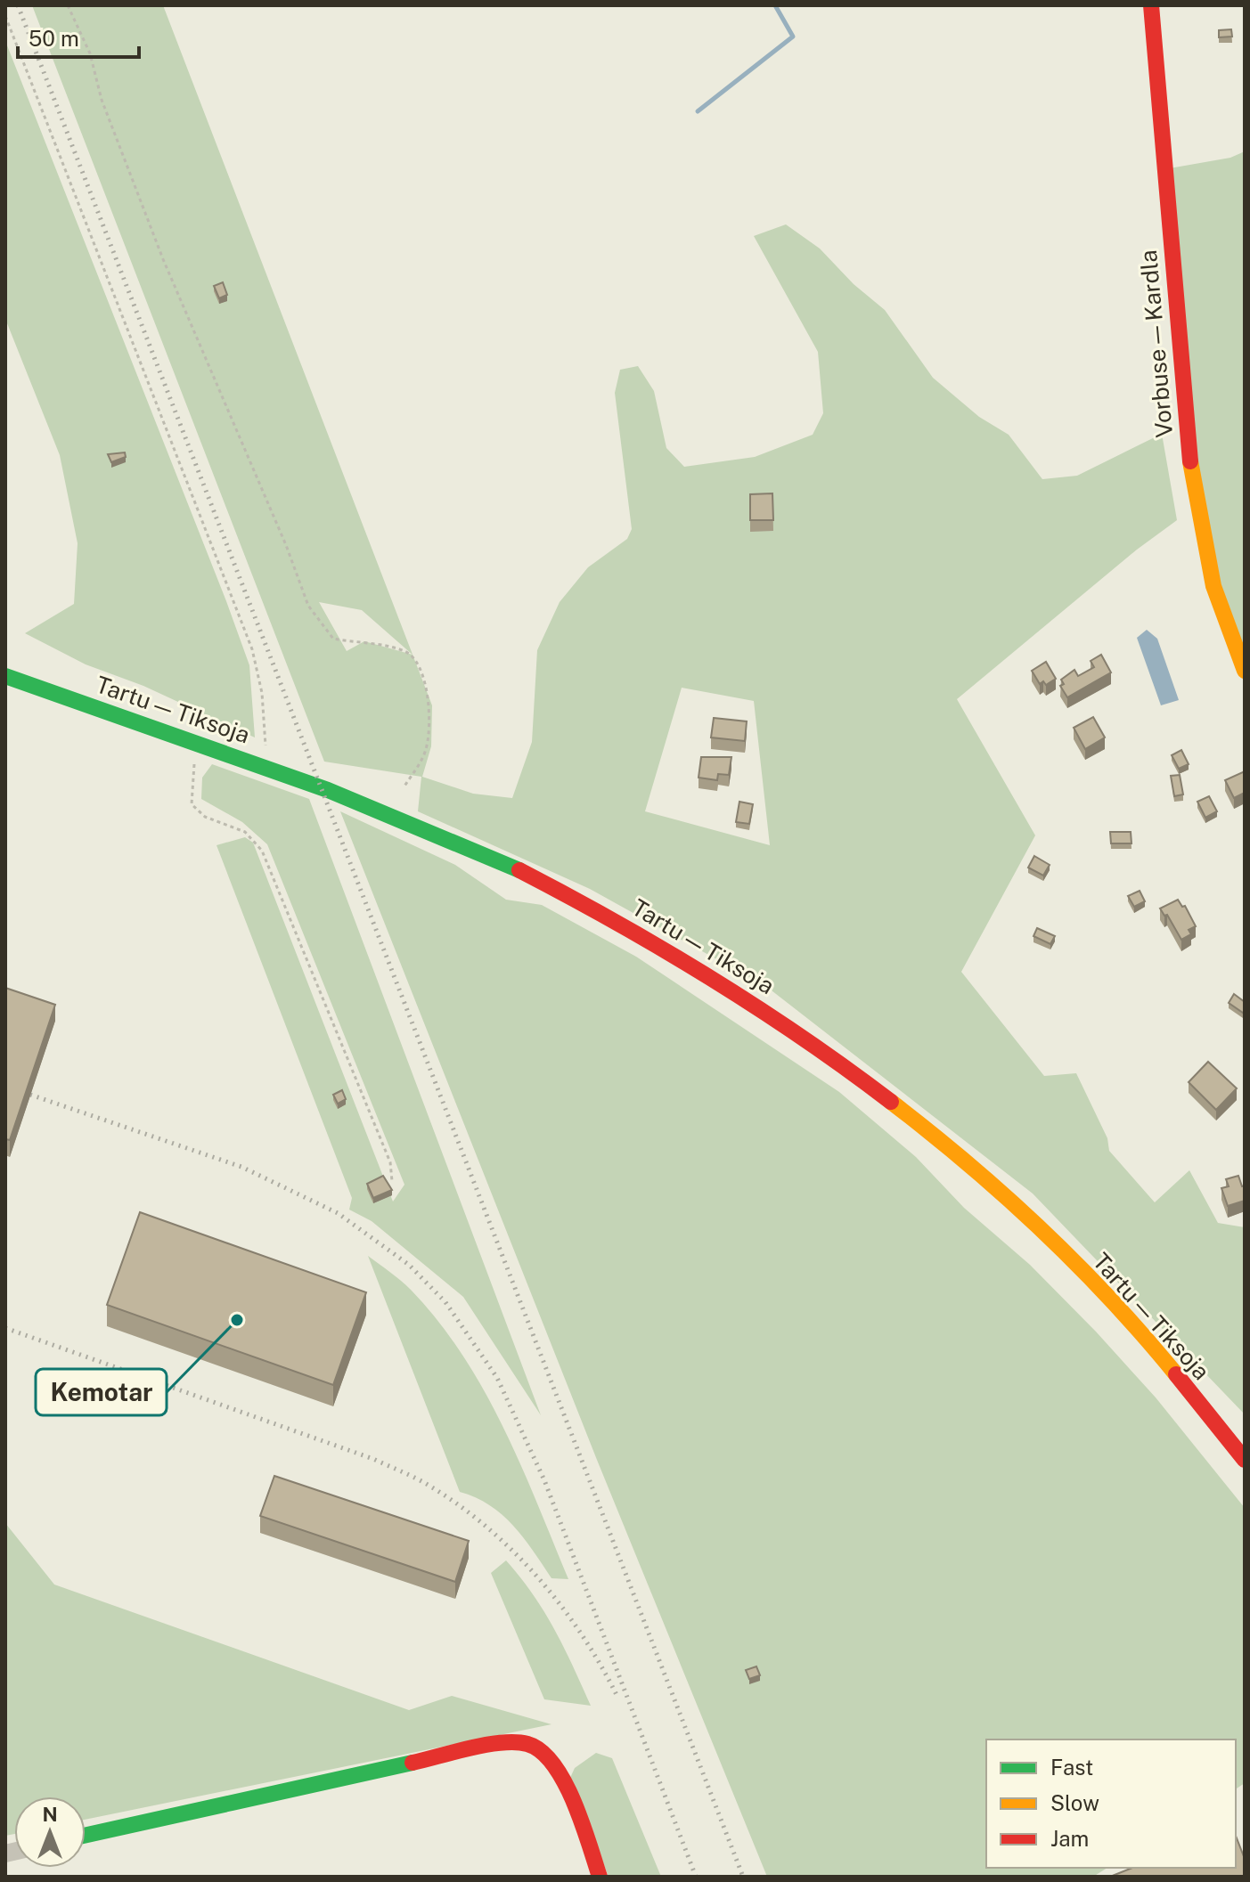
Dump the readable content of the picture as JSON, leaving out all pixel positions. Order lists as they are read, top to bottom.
{
  "streets": {
    "main road": ["Vorbuse — Kardla", "Tartu — Tiksoja"]
  },
  "places": ["Kemotar"],
  "legend": ["Fast", "Slow", "Jam"],
  "scale_bar": "50 m",
  "north": "top"
}
